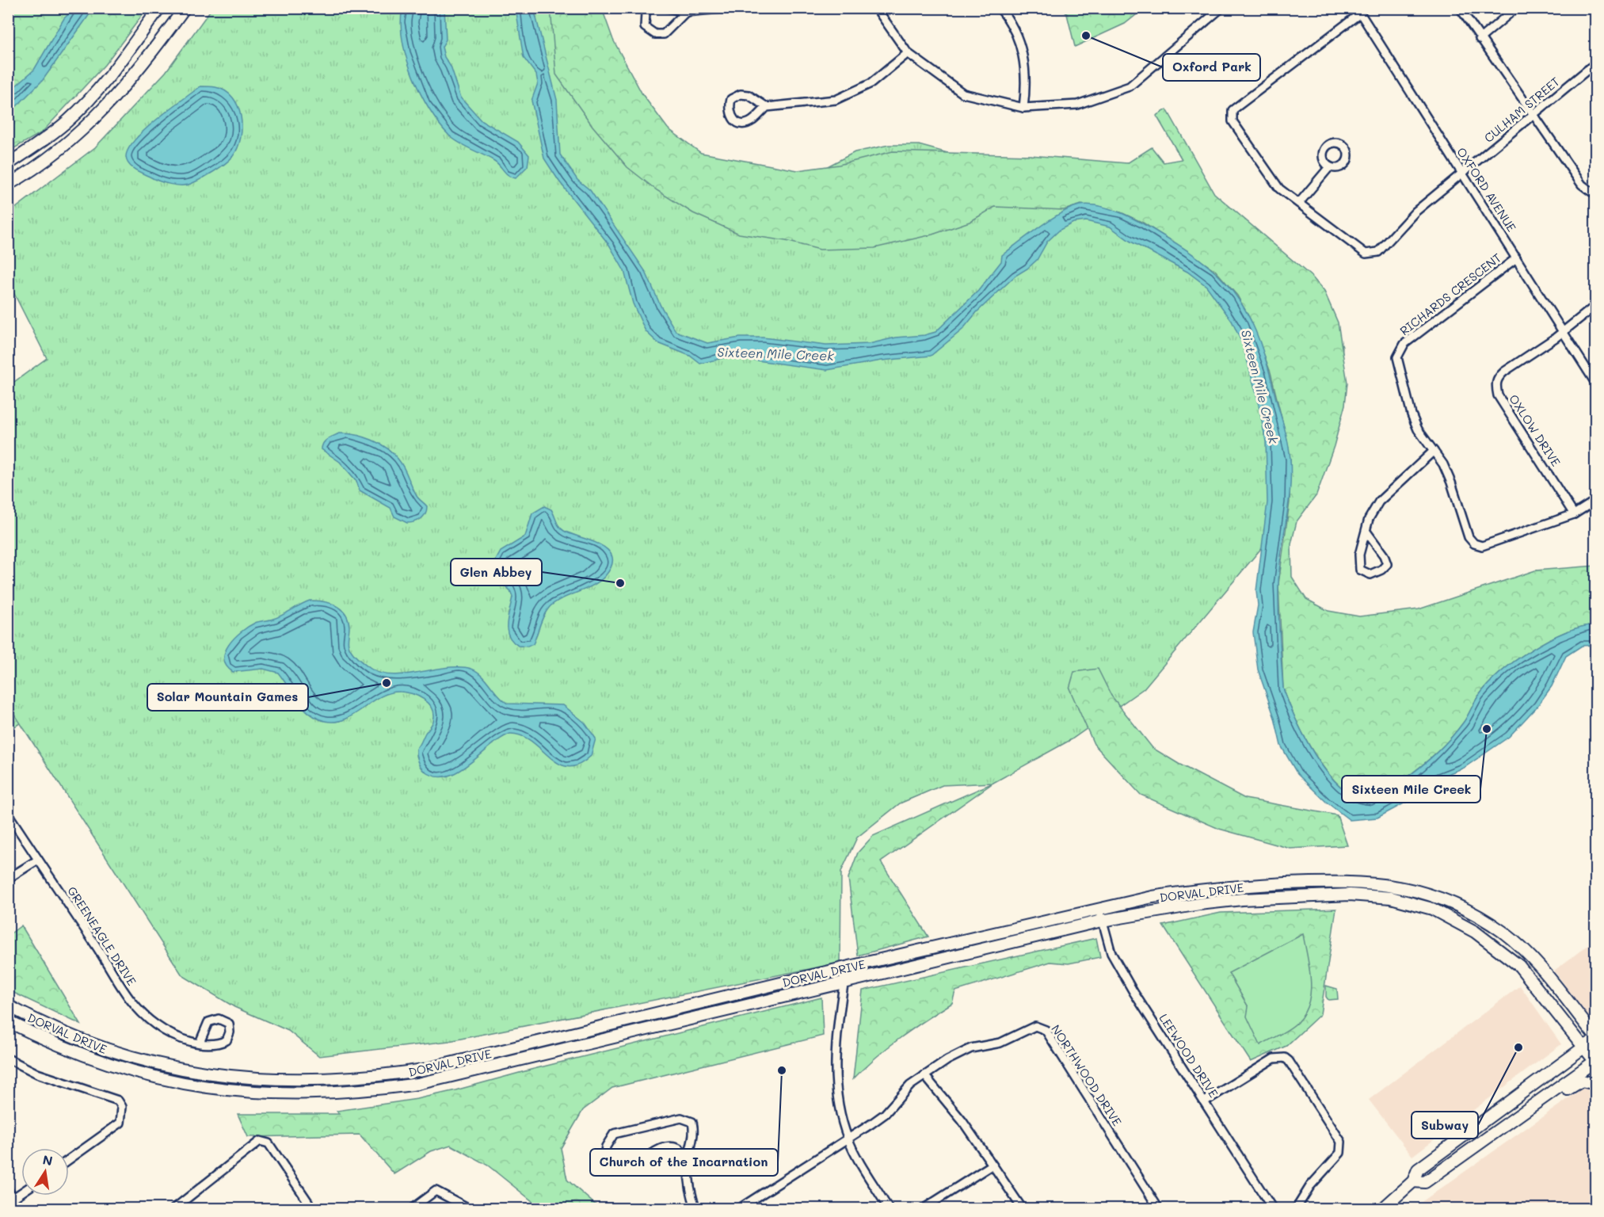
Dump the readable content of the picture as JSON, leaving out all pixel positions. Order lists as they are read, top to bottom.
{
  "streets": {
    "main road": ["DORVAL DRIVE"],
    "street": [
      "CULHAM STREET",
      "OXFORD AVENUE",
      "RICHARDS CRESCENT",
      "OXLOW DRIVE",
      "GREENEAGLE DRIVE",
      "LEEWOOD DRIVE",
      "NORTHWOOD DRIVE"
    ]
  },
  "crossings": [
    ["CULHAM STREET", "OXFORD AVENUE"],
    ["OXFORD AVENUE", "RICHARDS CRESCENT"],
    ["OXFORD AVENUE", "OXLOW DRIVE"],
    ["RICHARDS CRESCENT", "OXLOW DRIVE"],
    ["DORVAL DRIVE", "LEEWOOD DRIVE"]
  ],
  "water": ["Sixteen Mile Creek"],
  "places": [
    "Oxford Park",
    "Glen Abbey",
    "Solar Mountain Games",
    "Sixteen Mile Creek",
    "Subway",
    "Church of the Incarnation"
  ],
  "north": "top"
}
